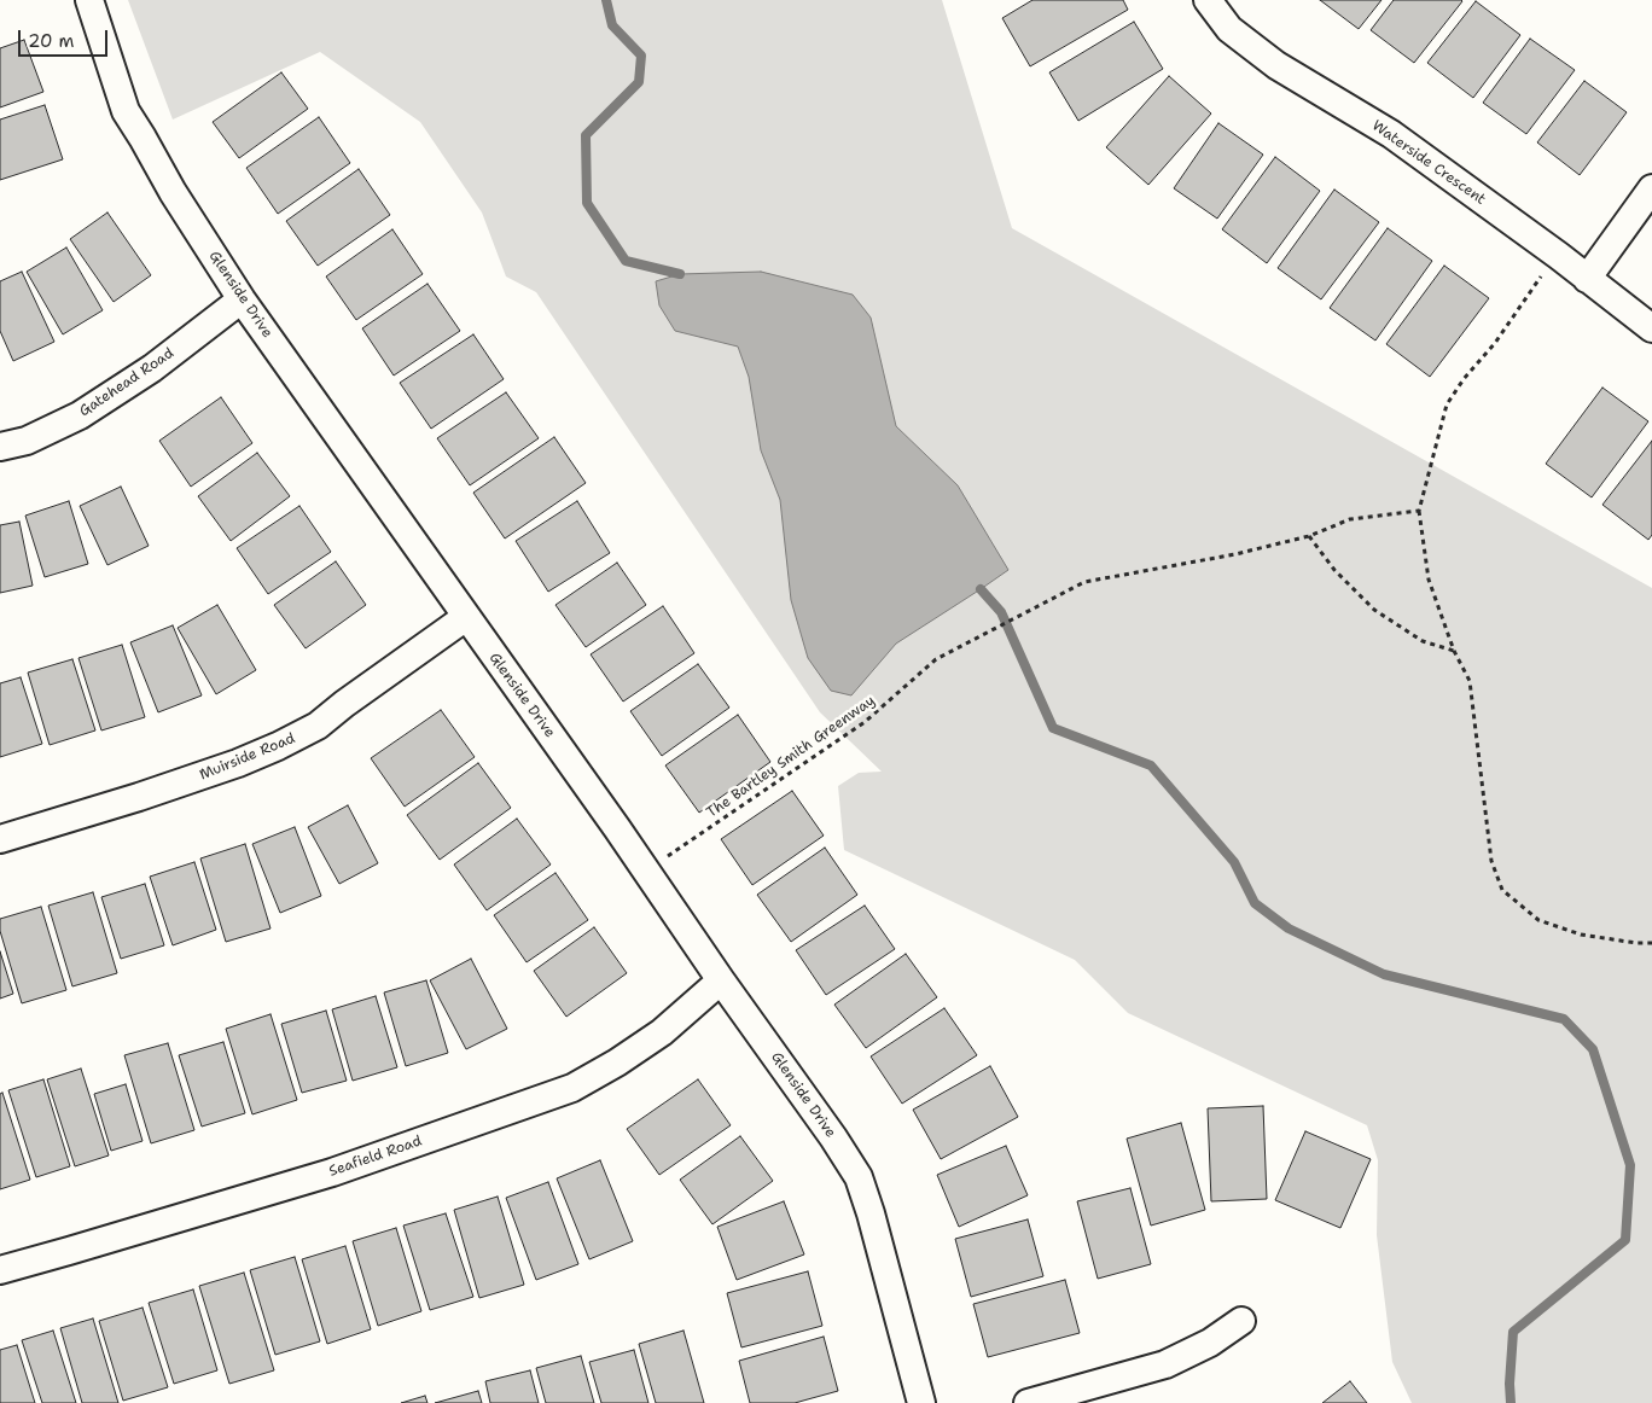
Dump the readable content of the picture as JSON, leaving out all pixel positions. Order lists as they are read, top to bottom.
{
  "streets": {
    "street": [
      "Waterside Crescent",
      "Glenside Drive",
      "Gatehead Road",
      "Muirside Road",
      "Seafield Road"
    ],
    "path": ["The Bartley Smith Greenway"]
  },
  "crossings": [
    ["Glenside Drive", "Gatehead Road"],
    ["Glenside Drive", "Muirside Road"],
    ["Glenside Drive", "The Bartley Smith Greenway"],
    ["Glenside Drive", "Seafield Road"]
  ],
  "scale_bar": "20 m"
}
